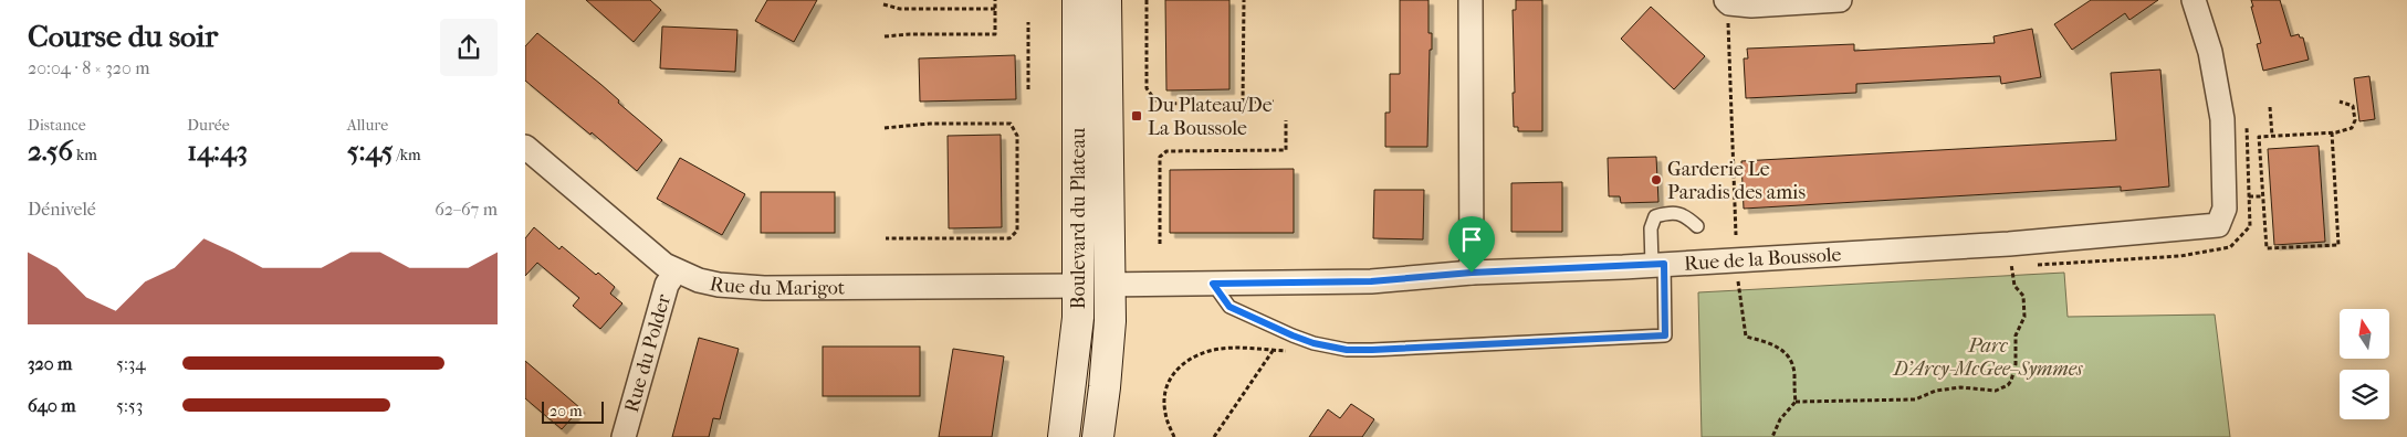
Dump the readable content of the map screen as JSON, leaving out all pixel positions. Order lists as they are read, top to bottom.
{
  "streets": {
    "main road": ["Boulevard du Plateau"],
    "street": ["Rue de la Boussole", "Rue du Marigot", "Rue du Polder"]
  },
  "crossings": [
    ["Boulevard du Plateau", "Rue de la Boussole"],
    ["Boulevard du Plateau", "Rue du Marigot"],
    ["Rue du Marigot", "Rue du Polder"]
  ],
  "parks": ["Parc D'Arcy-McGee–Symmes"],
  "places": {
    "transit": ["Du Plateau/De La Boussole"],
    "other": ["Garderie Le Paradis des amis"]
  },
  "scale_bar": "20 m",
  "north": "top",
  "page": {
    "heading": ["Course du soir", "20:04 · 8 × 320 m"],
    "stats": [
      ["Distance", "2.56 km"],
      ["Durée", "14:43"],
      ["Allure", "5:45 /km"]
    ],
    "chart": ["Dénivelé", "62–67 m"],
    "list": [
      {
        "name": "320 m",
        "note": "5:34"
      },
      {
        "name": "640 m",
        "note": "5:53"
      }
    ],
    "scale": "20 m"
  }
}
